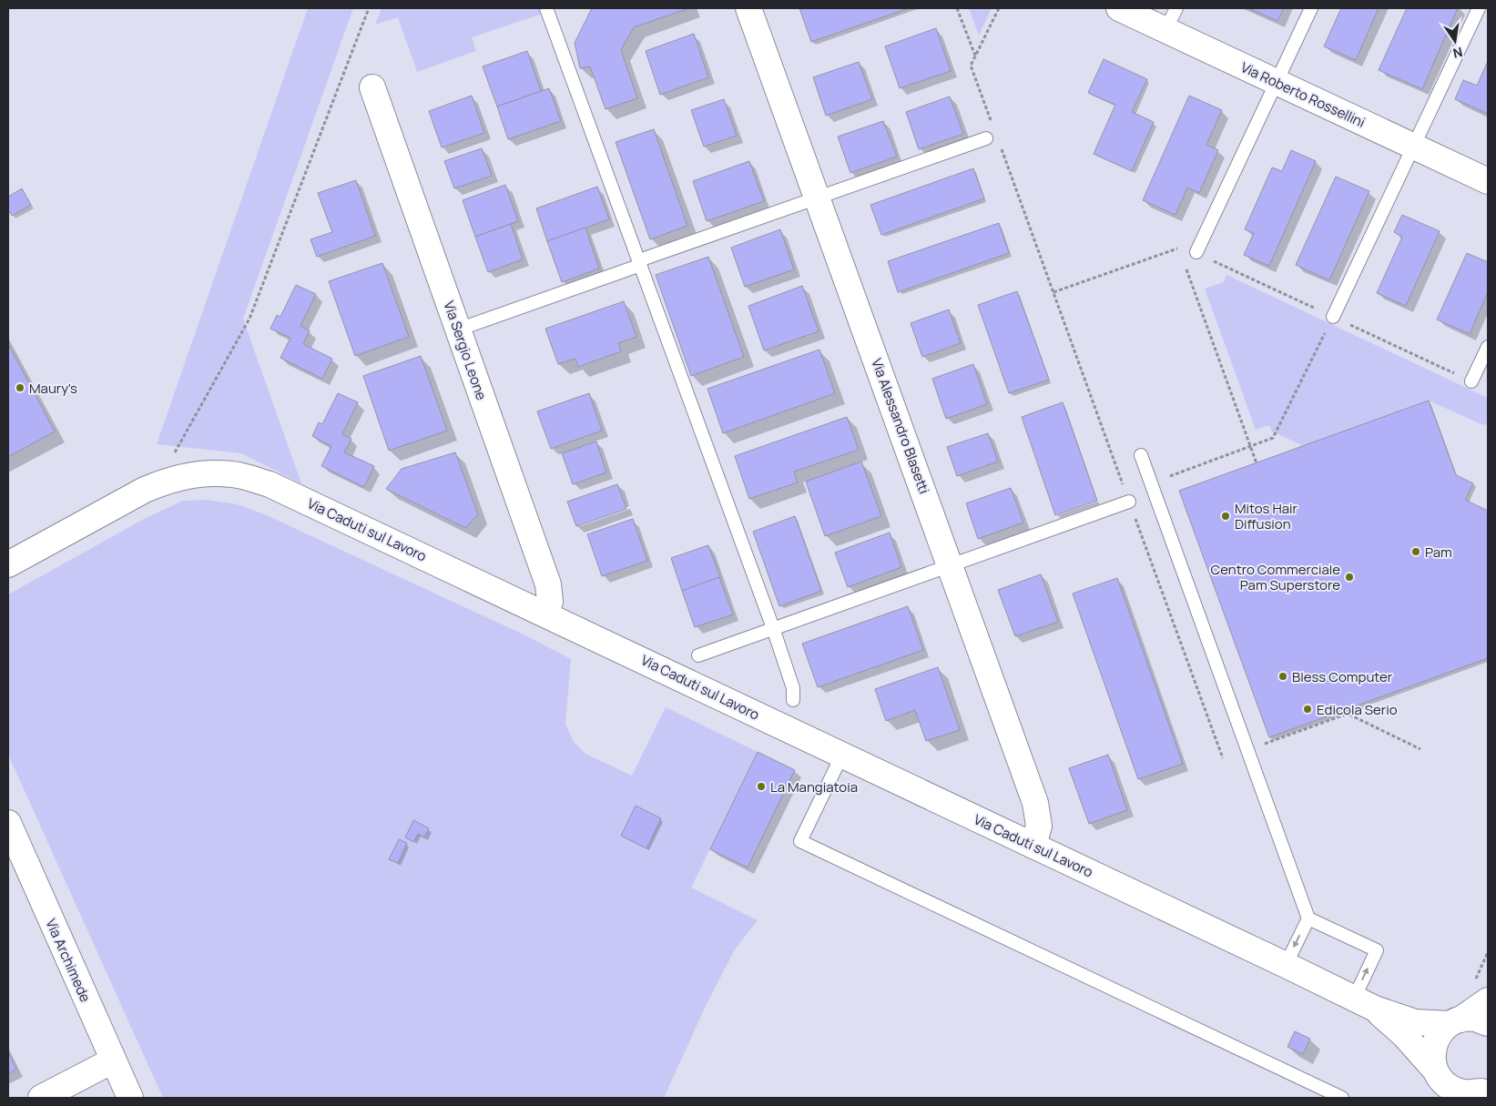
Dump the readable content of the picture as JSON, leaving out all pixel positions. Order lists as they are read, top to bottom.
{
  "streets": {
    "street": [
      "Via Roberto Rossellini",
      "Via Sergio Leone",
      "Via Alessandro Blasetti",
      "Via Caduti sul Lavoro",
      "Via Archimede"
    ]
  },
  "crossings": [
    ["Via Sergio Leone", "Via Caduti sul Lavoro"],
    ["Via Alessandro Blasetti", "Via Caduti sul Lavoro"]
  ],
  "places": [
    "Maury's",
    "Mitos Hair Diffusion",
    "Pam",
    "Centro Commerciale Pam Superstore",
    "Bless Computer",
    "Edicola Serio",
    "La Mangiatoia"
  ],
  "north": "bottom"
}
